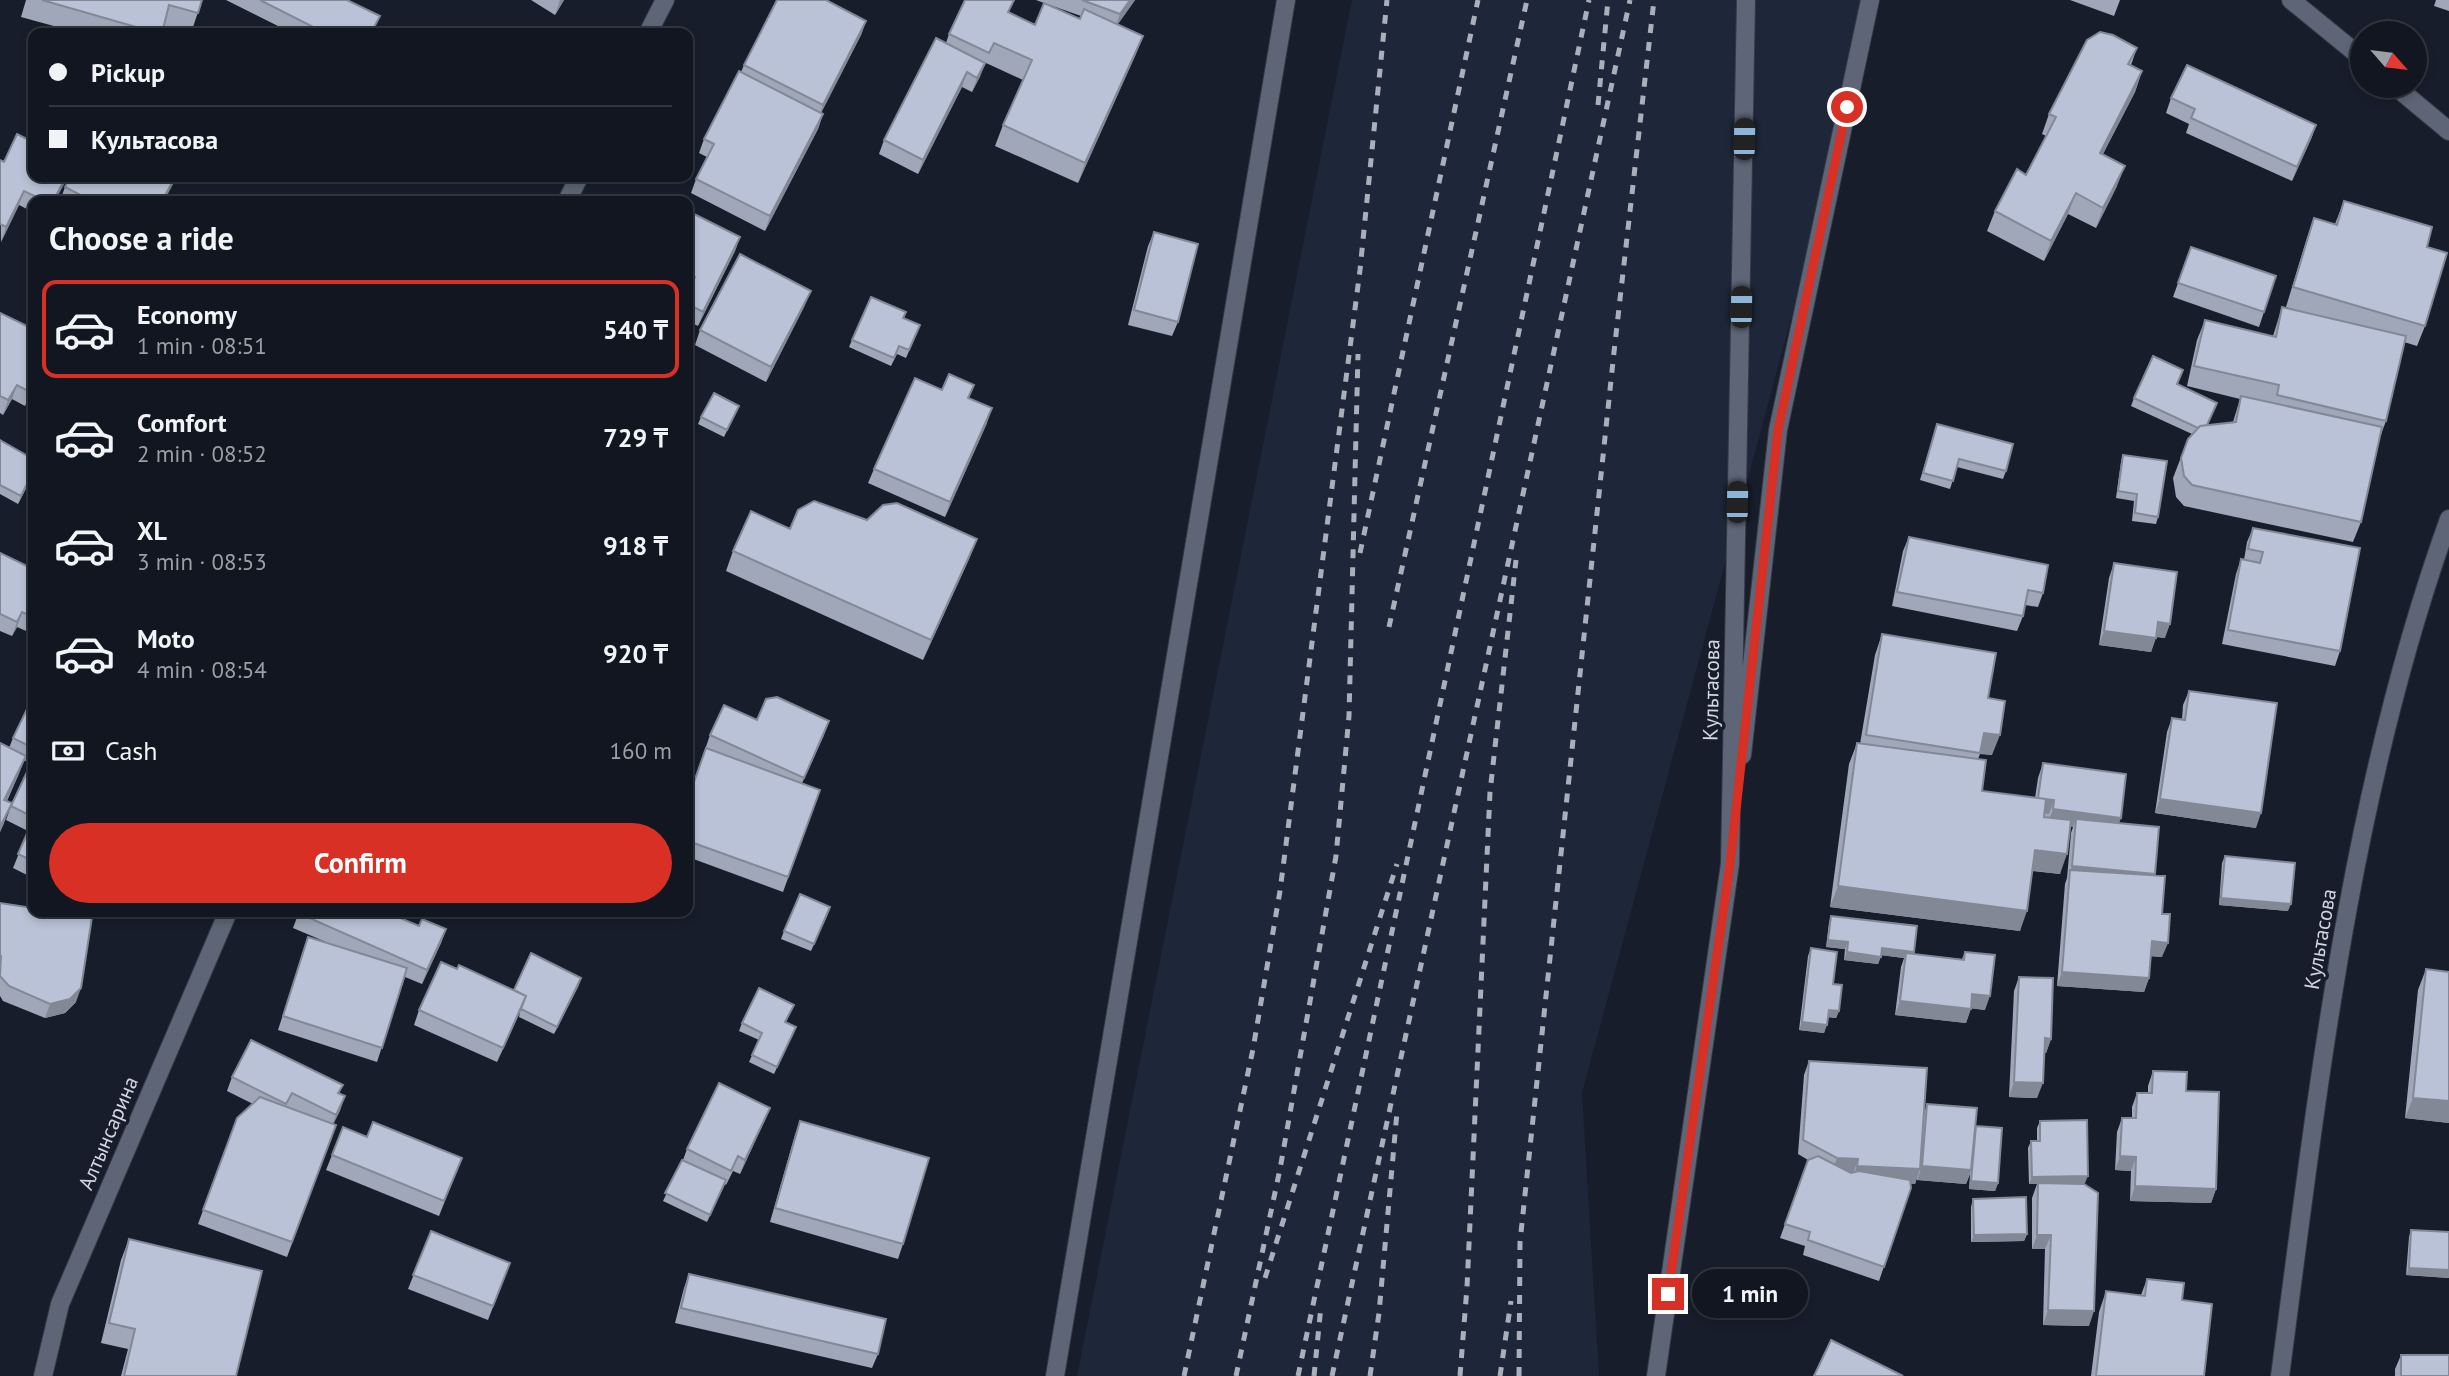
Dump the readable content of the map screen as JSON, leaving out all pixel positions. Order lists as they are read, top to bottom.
{
  "streets": {
    "street": ["Культасова", "Алтынсарина"]
  },
  "north": "bottom right",
  "page": {
    "banner": ["Pickup", "Культасова"],
    "heading": "Choose a ride",
    "list": [
      {
        "name": "Economy",
        "note": "1 min · 08:51",
        "value": "540 ₸"
      },
      {
        "name": "Comfort",
        "note": "2 min · 08:52",
        "value": "729 ₸"
      },
      {
        "name": "XL",
        "note": "3 min · 08:53",
        "value": "918 ₸"
      },
      {
        "name": "Moto",
        "note": "4 min · 08:54",
        "value": "920 ₸"
      }
    ],
    "pay": ["Cash", "160 m"],
    "buttons": "Confirm",
    "bubble": "1 min"
  }
}
